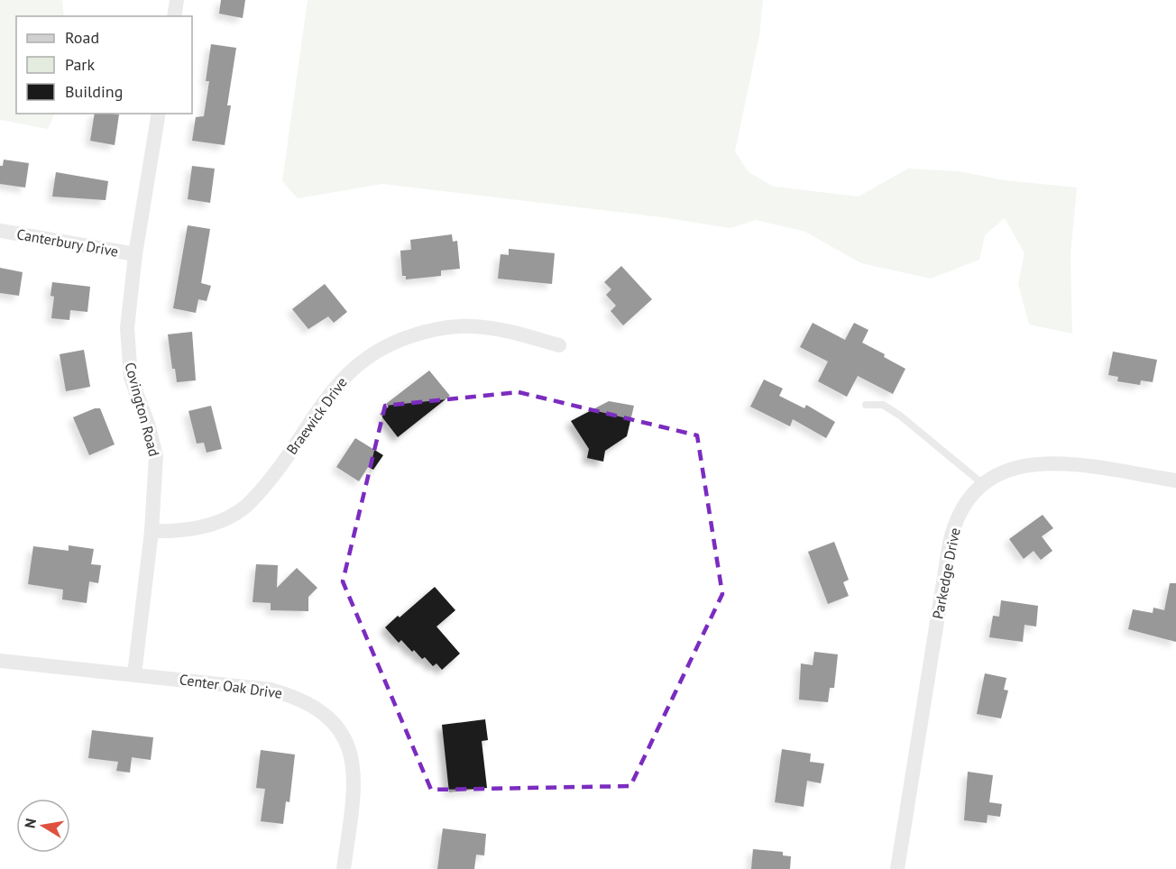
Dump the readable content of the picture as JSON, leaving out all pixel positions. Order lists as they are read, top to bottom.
{
  "streets": {
    "street": [
      "Canterbury Drive",
      "Covington Road",
      "Braewick Drive",
      "Parkedge Drive",
      "Center Oak Drive"
    ]
  },
  "crossings": [
    ["Canterbury Drive", "Covington Road"],
    ["Covington Road", "Braewick Drive"],
    ["Covington Road", "Center Oak Drive"]
  ],
  "legend": ["Road", "Park", "Building"],
  "north": "left"
}
